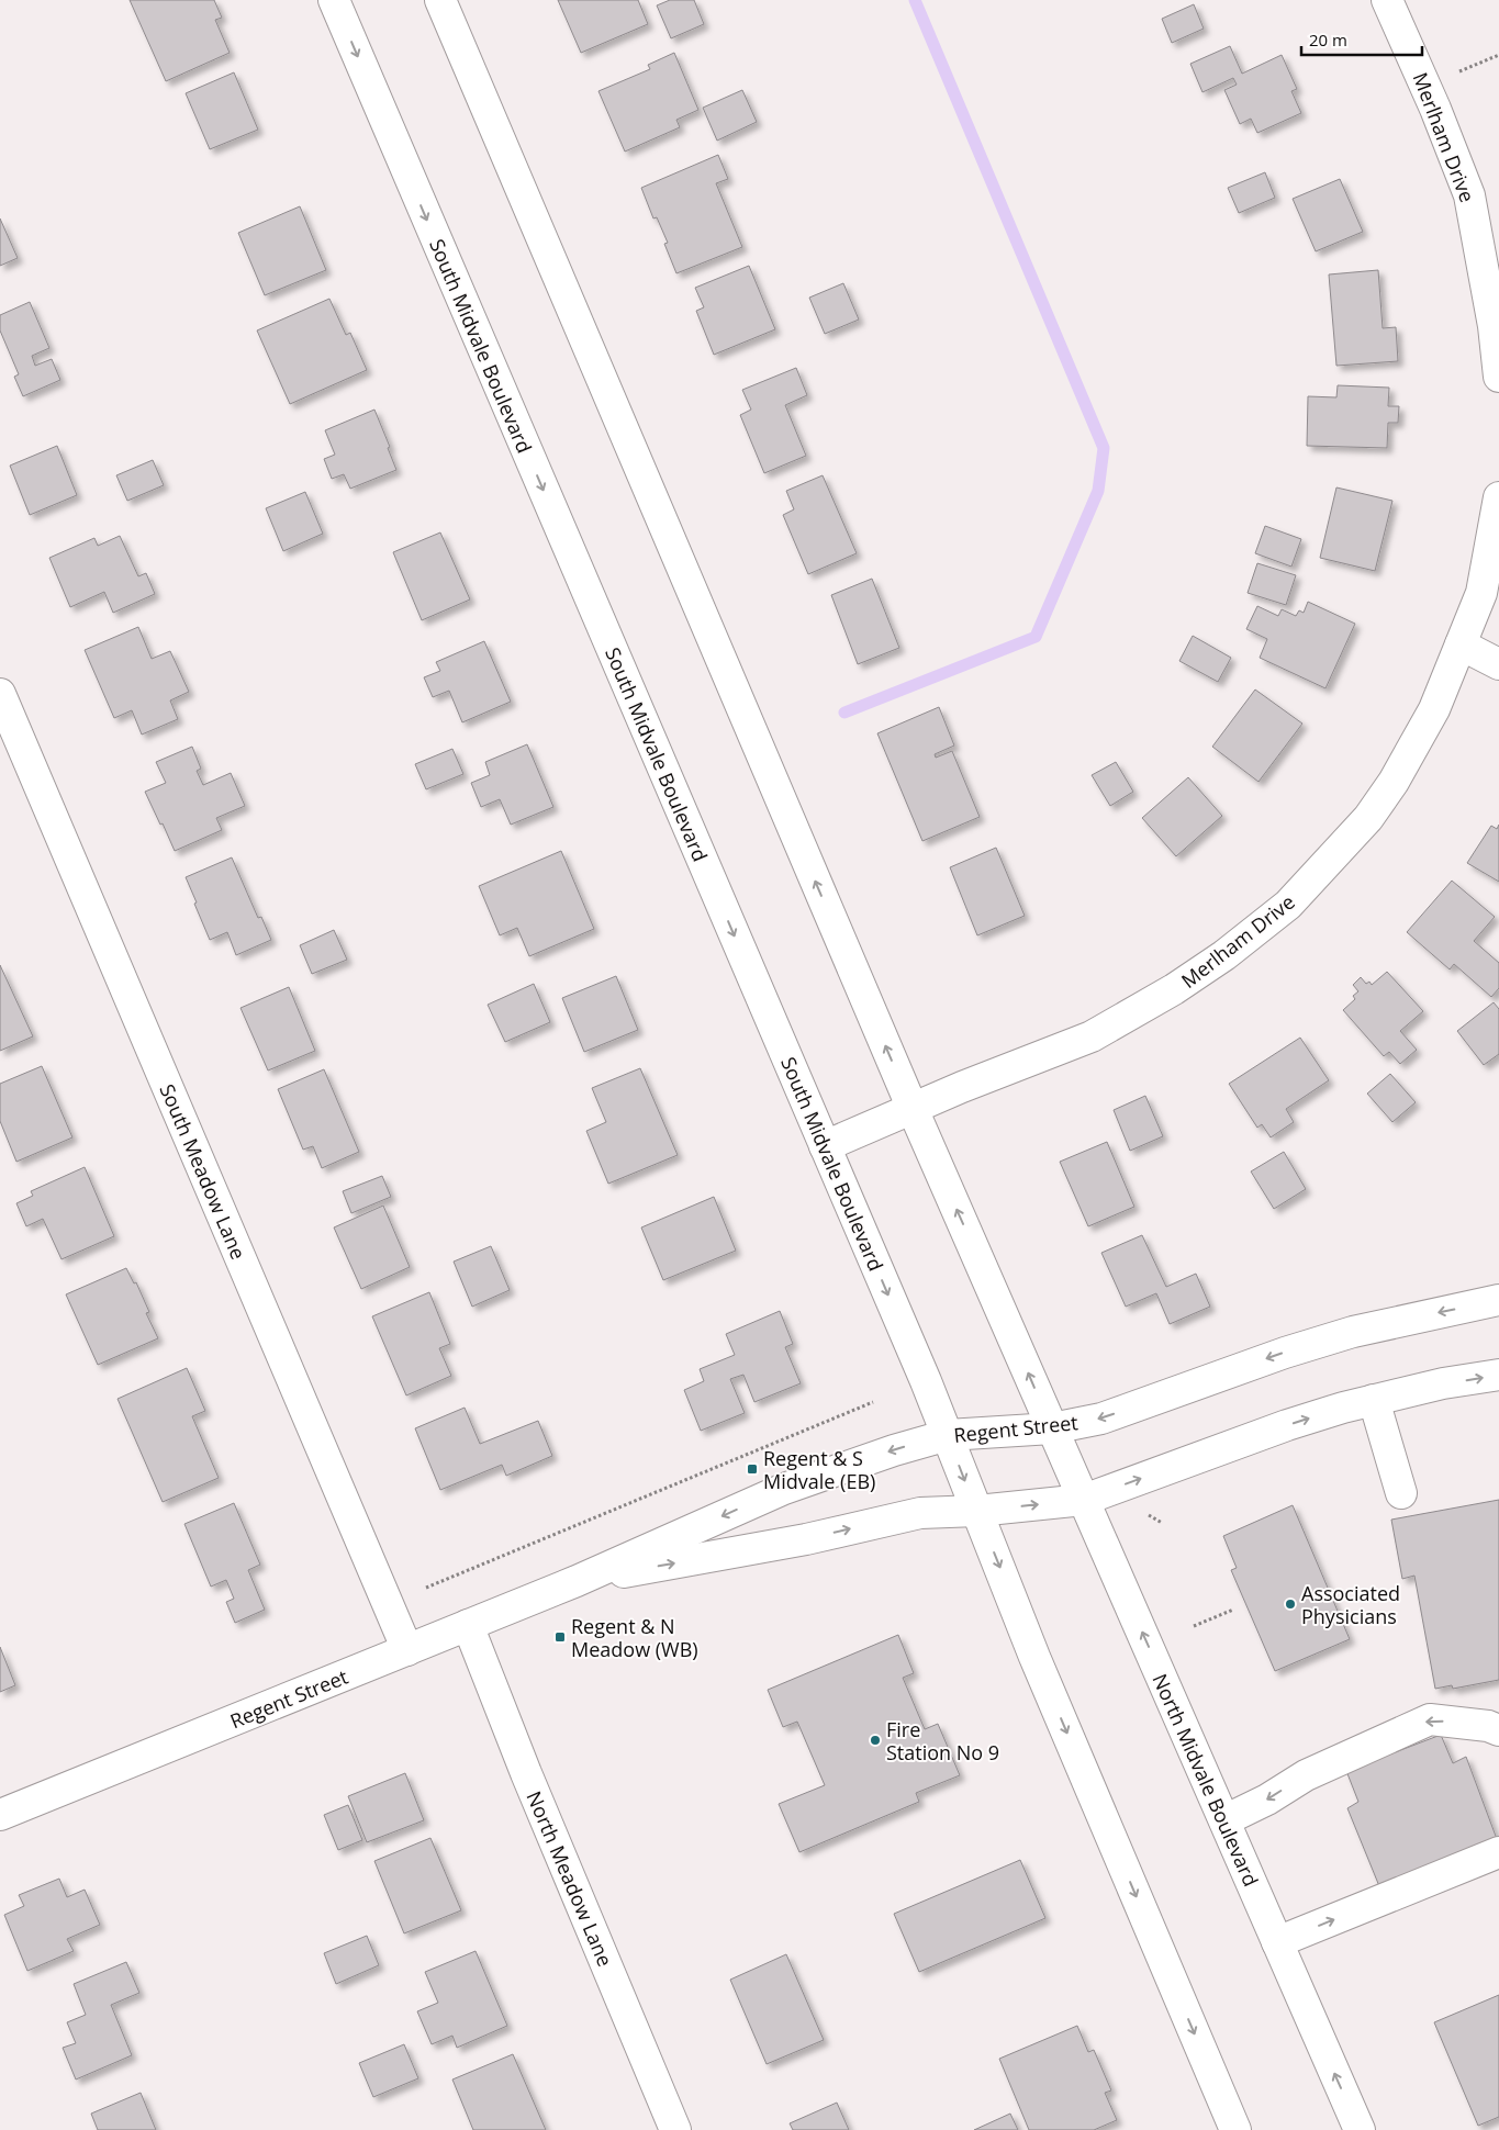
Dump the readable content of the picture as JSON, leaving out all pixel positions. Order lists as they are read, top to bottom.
{
  "streets": {
    "street": [
      "Merlham Drive",
      "South Midvale Boulevard",
      "South Meadow Lane",
      "Regent Street",
      "North Midvale Boulevard",
      "North Meadow Lane"
    ]
  },
  "crossings": [
    ["Merlham Drive", "South Midvale Boulevard"],
    ["South Midvale Boulevard", "Regent Street"],
    ["South Meadow Lane", "Regent Street"],
    ["Regent Street", "North Midvale Boulevard"],
    ["Regent Street", "North Meadow Lane"]
  ],
  "places": {
    "transit": ["Regent & S Midvale (EB)", "Regent & N Meadow (WB)"],
    "other": ["Associated Physicians", "Fire Station No 9"]
  },
  "scale_bar": "20 m"
}
